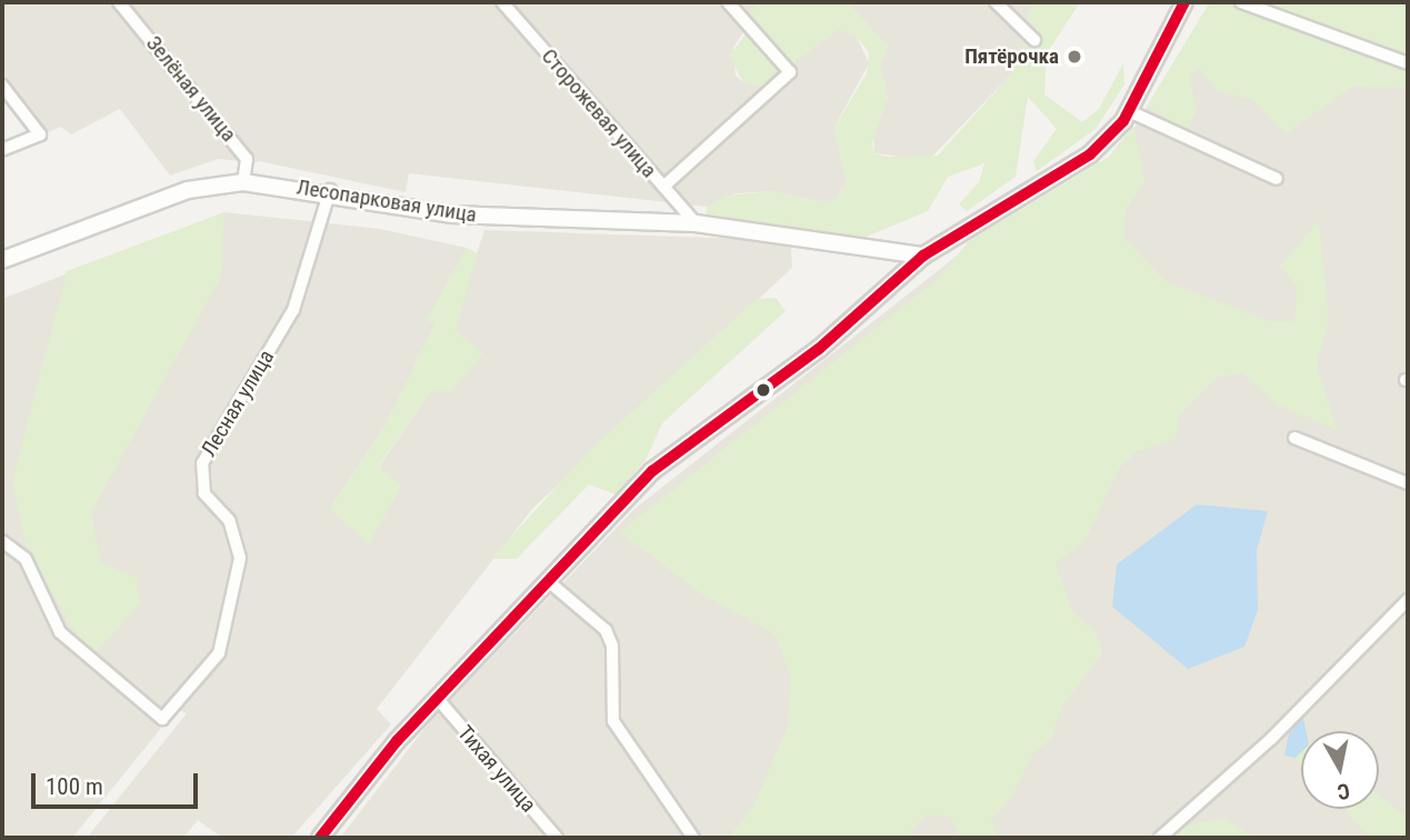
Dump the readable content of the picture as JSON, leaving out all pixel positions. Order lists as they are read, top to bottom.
{
  "streets": {
    "street": [
      "Зелёная улица",
      "Сторожевая улица",
      "Лесопарковая улица",
      "Лесная улица",
      "Тихая улица"
    ]
  },
  "crossings": [
    ["Зелёная улица", "Лесопарковая улица"],
    ["Сторожевая улица", "Лесопарковая улица"],
    ["Лесопарковая улица", "Лесная улица"]
  ],
  "places": ["Пятёрочка"],
  "scale_bar": "100 m",
  "north": "bottom"
}
